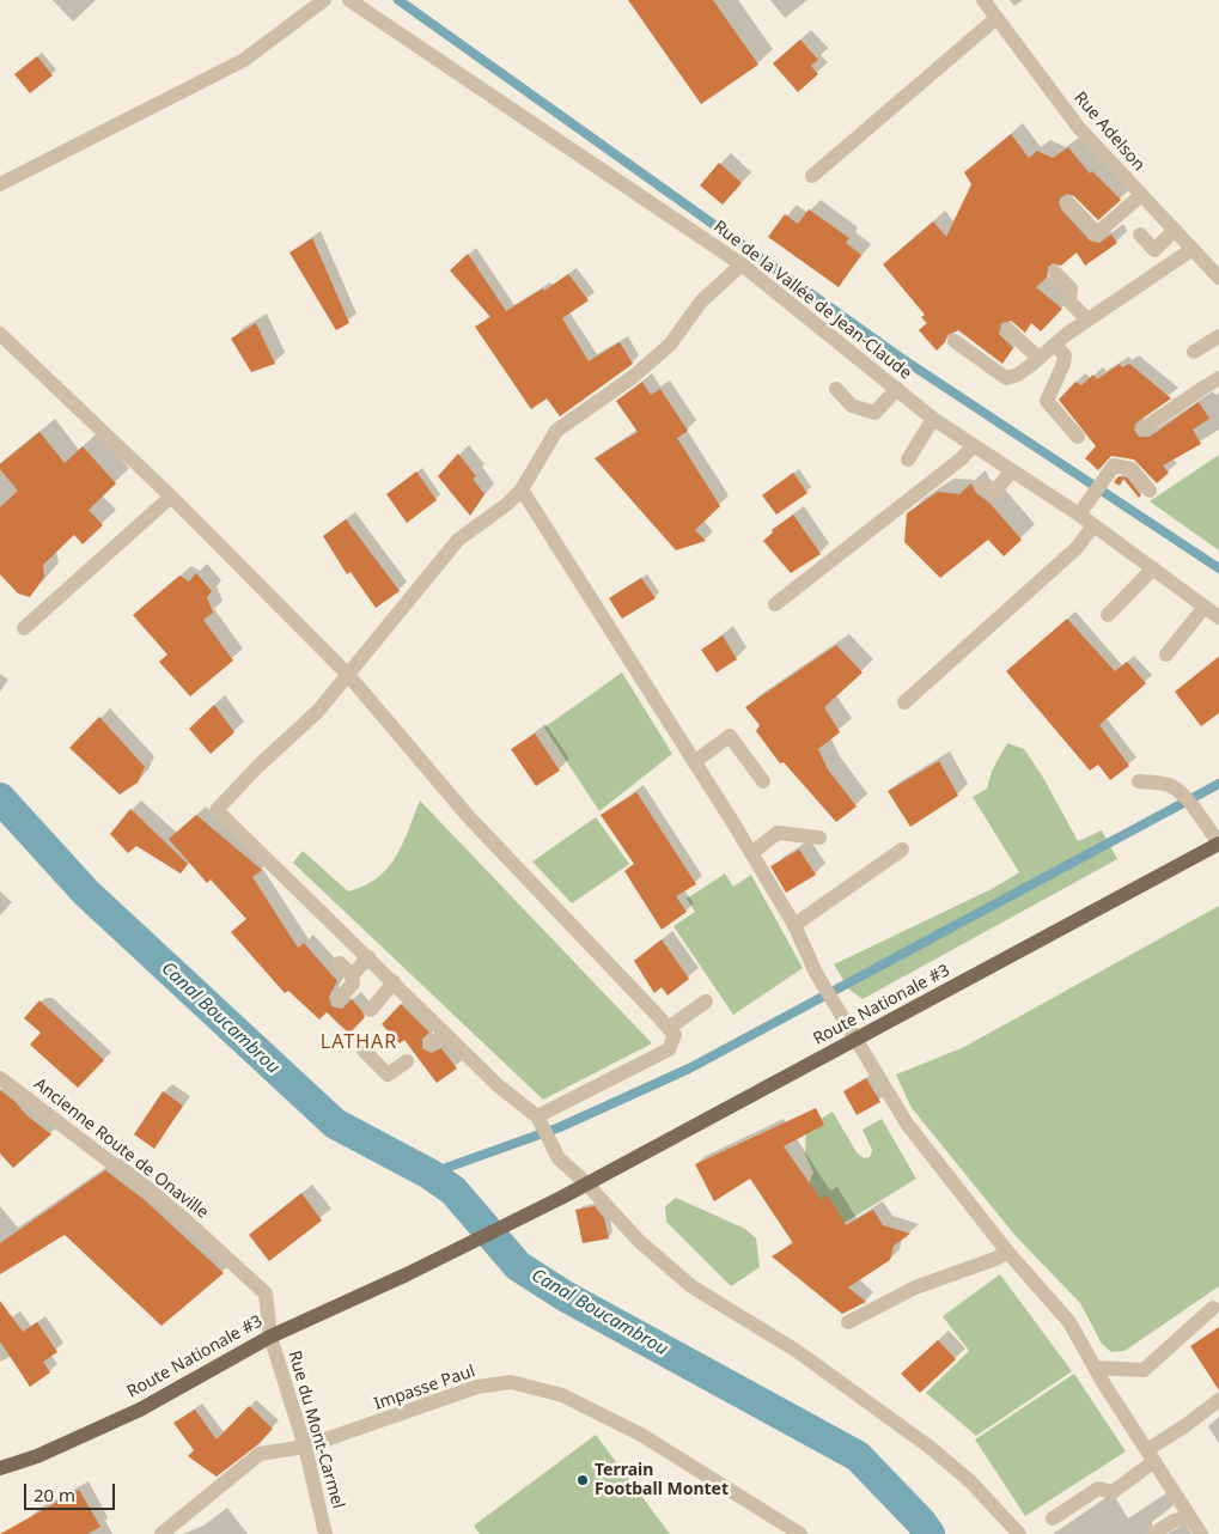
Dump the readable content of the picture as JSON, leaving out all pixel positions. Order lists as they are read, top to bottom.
{
  "streets": {
    "main road": ["Route Nationale #3"],
    "street": [
      "Rue Adelson",
      "Rue de la Vallée de Jean-Claude",
      "Ancienne Route de Onaville",
      "Impasse Paul",
      "Rue du Mont-Carmel"
    ]
  },
  "crossings": [
    ["Route Nationale #3", "Ancienne Route de Onaville"],
    ["Route Nationale #3", "Rue du Mont-Carmel"],
    ["Ancienne Route de Onaville", "Rue du Mont-Carmel"],
    ["Impasse Paul", "Rue du Mont-Carmel"]
  ],
  "districts": ["LATHAR"],
  "water": ["Canal Boucambrou"],
  "places": ["Terrain Football Montet"],
  "scale_bar": "20 m"
}
